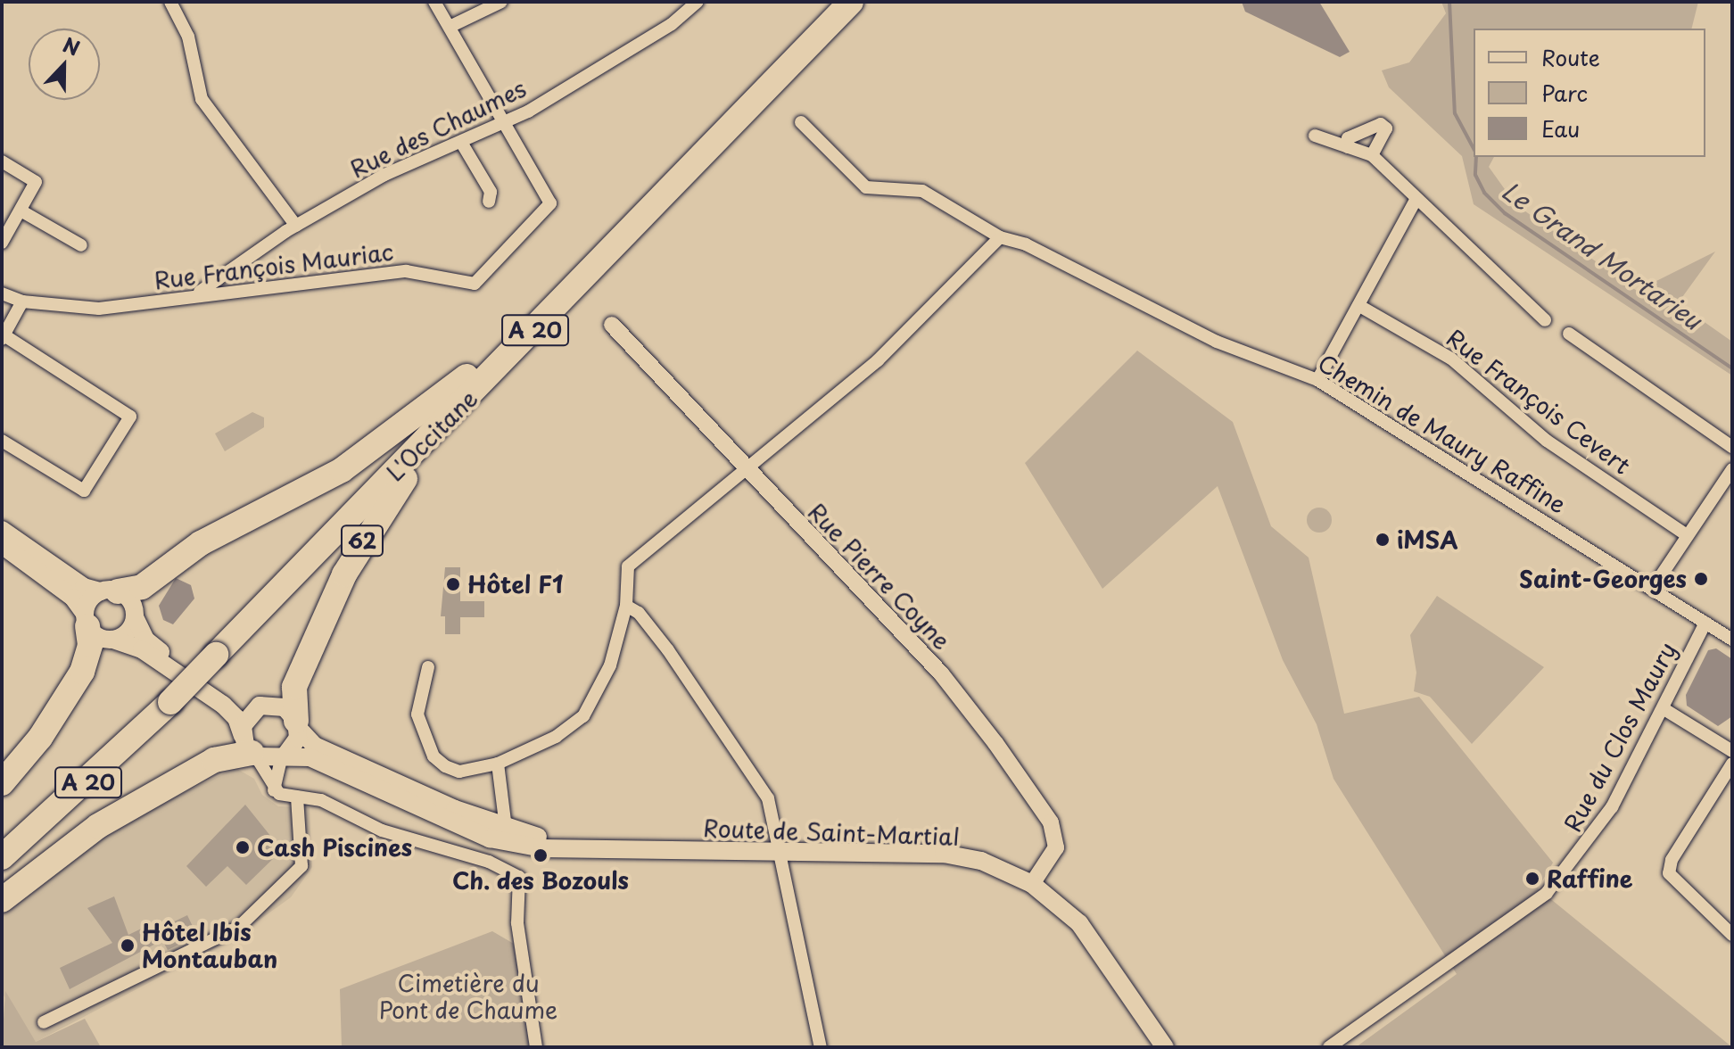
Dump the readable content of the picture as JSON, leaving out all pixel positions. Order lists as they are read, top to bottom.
{
  "streets": {
    "highway": ["A 20", "L'Occitane", "62"],
    "main road": ["Route de Saint-Martial"],
    "street": [
      "Rue des Chaumes",
      "Rue François Mauriac",
      "Rue François Cevert",
      "Chemin de Maury Raffine",
      "Rue Pierre Coyne",
      "Rue du Clos Maury"
    ]
  },
  "crossings": [
    ["Rue des Chaumes", "Rue François Mauriac"],
    ["Chemin de Maury Raffine", "Rue du Clos Maury"],
    ["L'Occitane", "62"],
    ["62", "Route de Saint-Martial"],
    ["Rue Pierre Coyne", "Route de Saint-Martial"]
  ],
  "water": ["Le Grand Mortarieu"],
  "parks": ["Cimetière du Pont de Chaume"],
  "places": [
    "iMSA",
    "Saint-Georges",
    "Hôtel F1",
    "Cash Piscines",
    "Ch. des Bozouls",
    "Raffine",
    "Hôtel Ibis Montauban"
  ],
  "legend": ["Route", "Parc", "Eau"],
  "north": "top"
}
